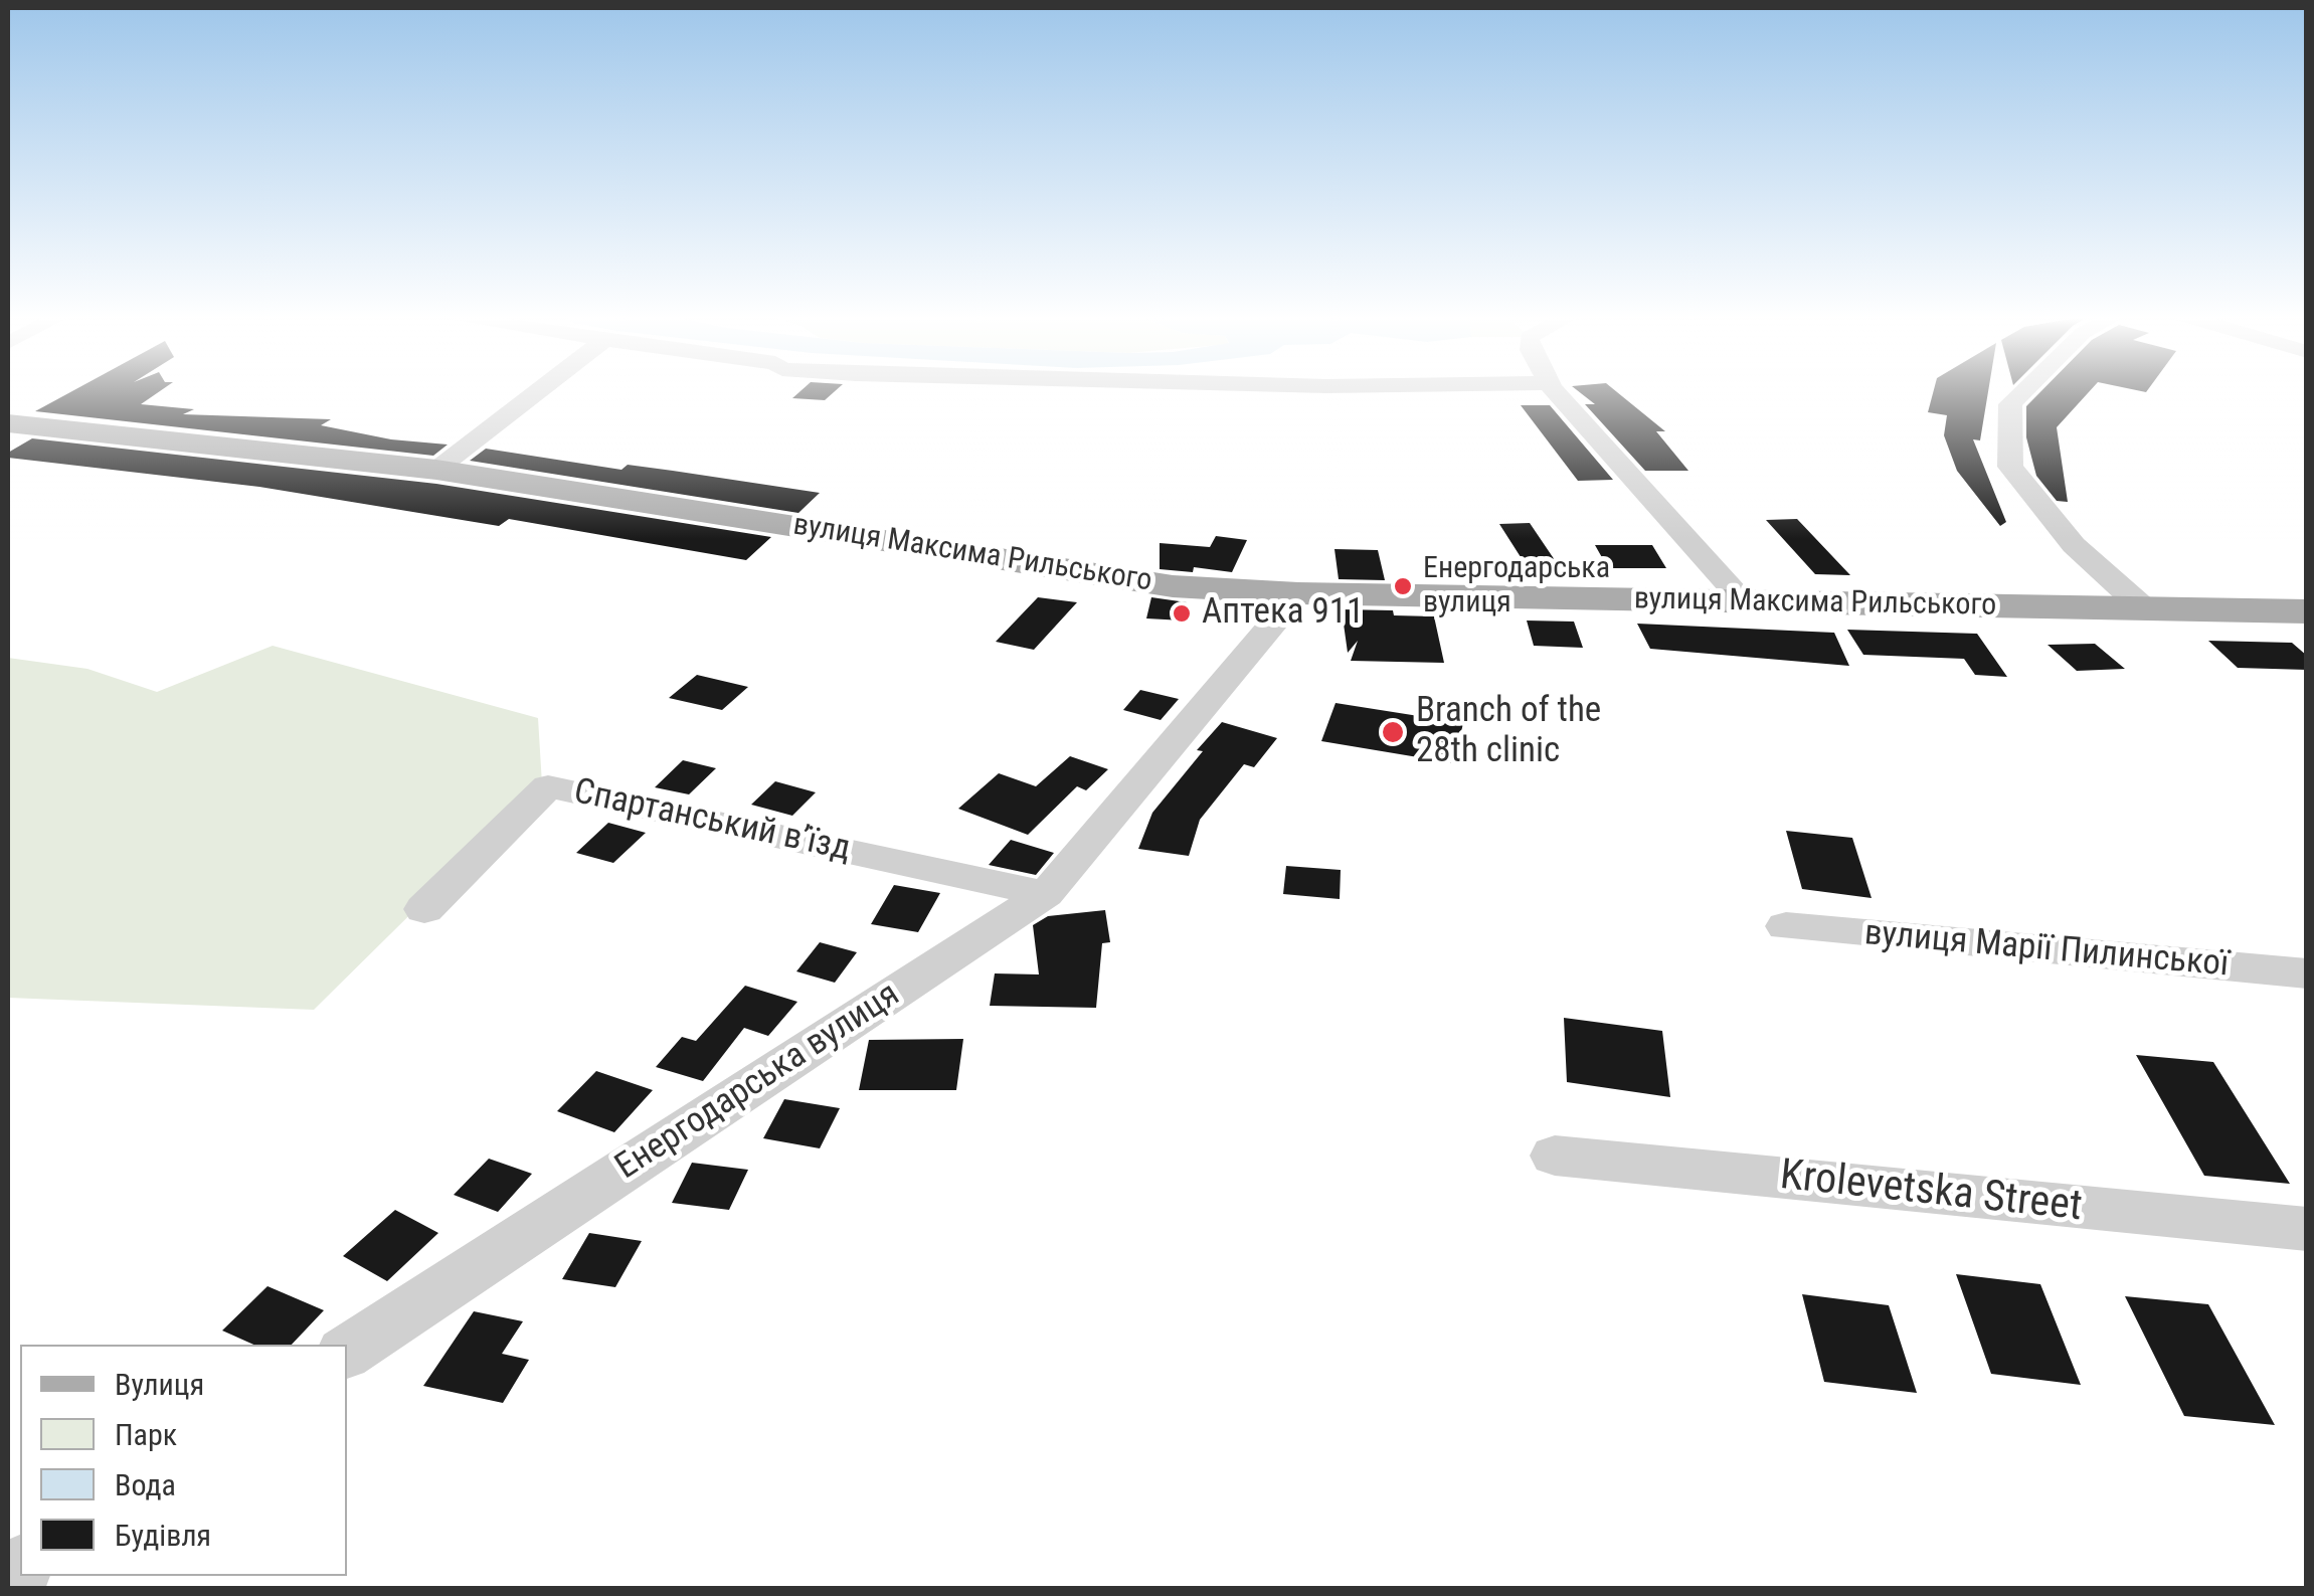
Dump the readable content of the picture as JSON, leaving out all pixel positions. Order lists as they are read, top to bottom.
{
  "streets": {
    "main road": ["вулиця Максима Рильського"],
    "street": [
      "Спартанський в’їзд",
      "вулиця Марії Пилинської",
      "Енергодарська вулиця",
      "Krolevetska Street"
    ]
  },
  "crossings": [
    ["вулиця Максима Рильського", "Енергодарська вулиця"],
    ["Спартанський в’їзд", "Енергодарська вулиця"]
  ],
  "places": ["Енергодарська вулиця", "Аптека 911", "Branch of the 28th clinic"],
  "legend": [
    "Вулиця",
    "Парк",
    "Вода",
    "Будівля"
  ]
}
